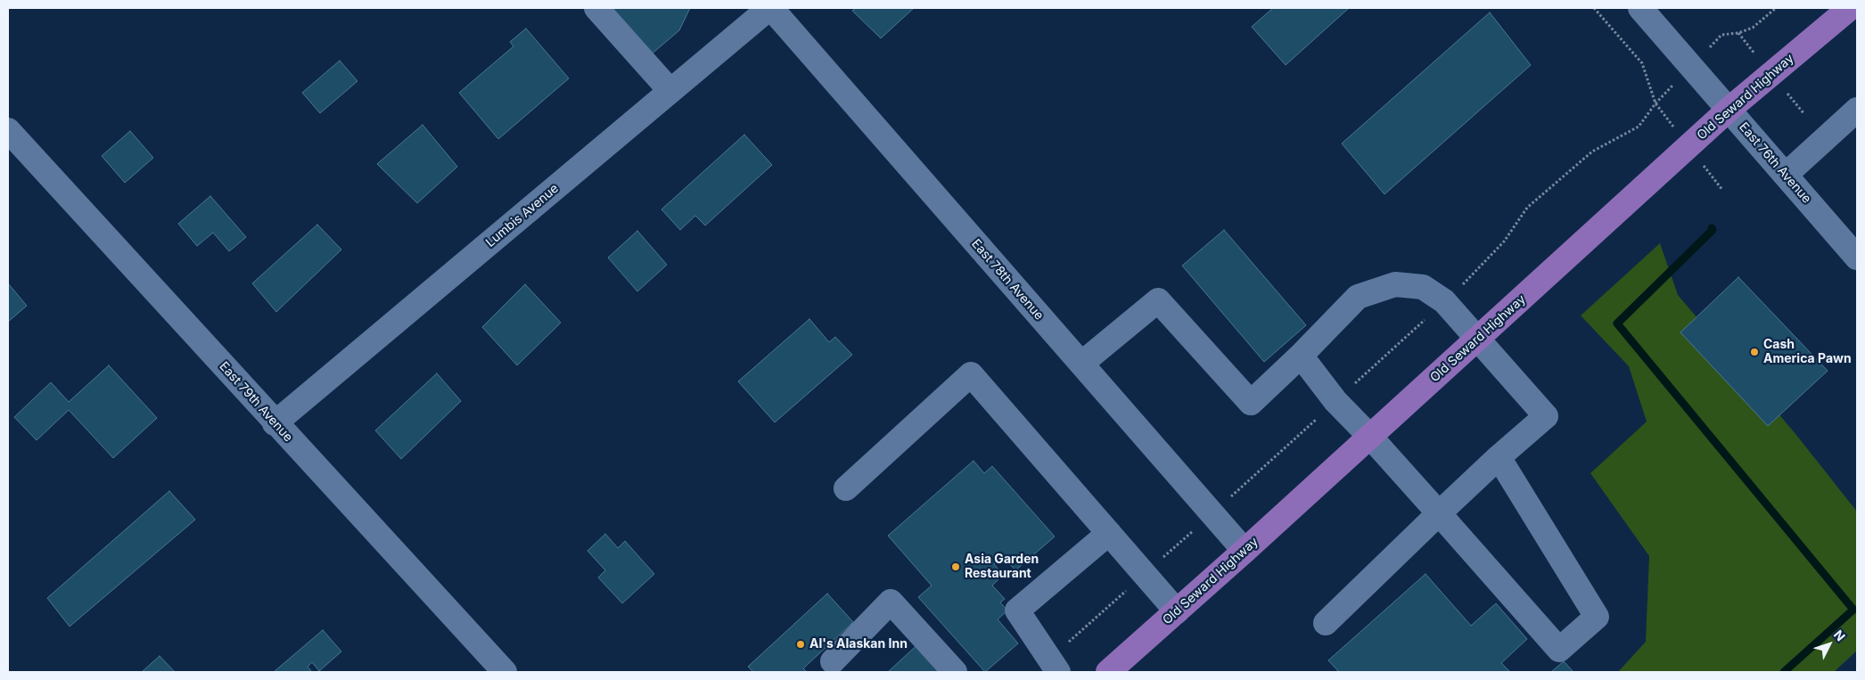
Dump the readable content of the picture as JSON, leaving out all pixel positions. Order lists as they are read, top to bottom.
{
  "streets": {
    "main road": ["Old Seward Highway"],
    "street": [
      "East 76th Avenue",
      "Lumbis Avenue",
      "East 78th Avenue",
      "East 79th Avenue"
    ]
  },
  "crossings": [
    ["Old Seward Highway", "East 76th Avenue"],
    ["Old Seward Highway", "East 78th Avenue"],
    ["Lumbis Avenue", "East 78th Avenue"],
    ["Lumbis Avenue", "East 79th Avenue"]
  ],
  "places": ["Cash America Pawn", "Asia Garden Restaurant", "Al's Alaskan Inn"],
  "north": "top right"
}
